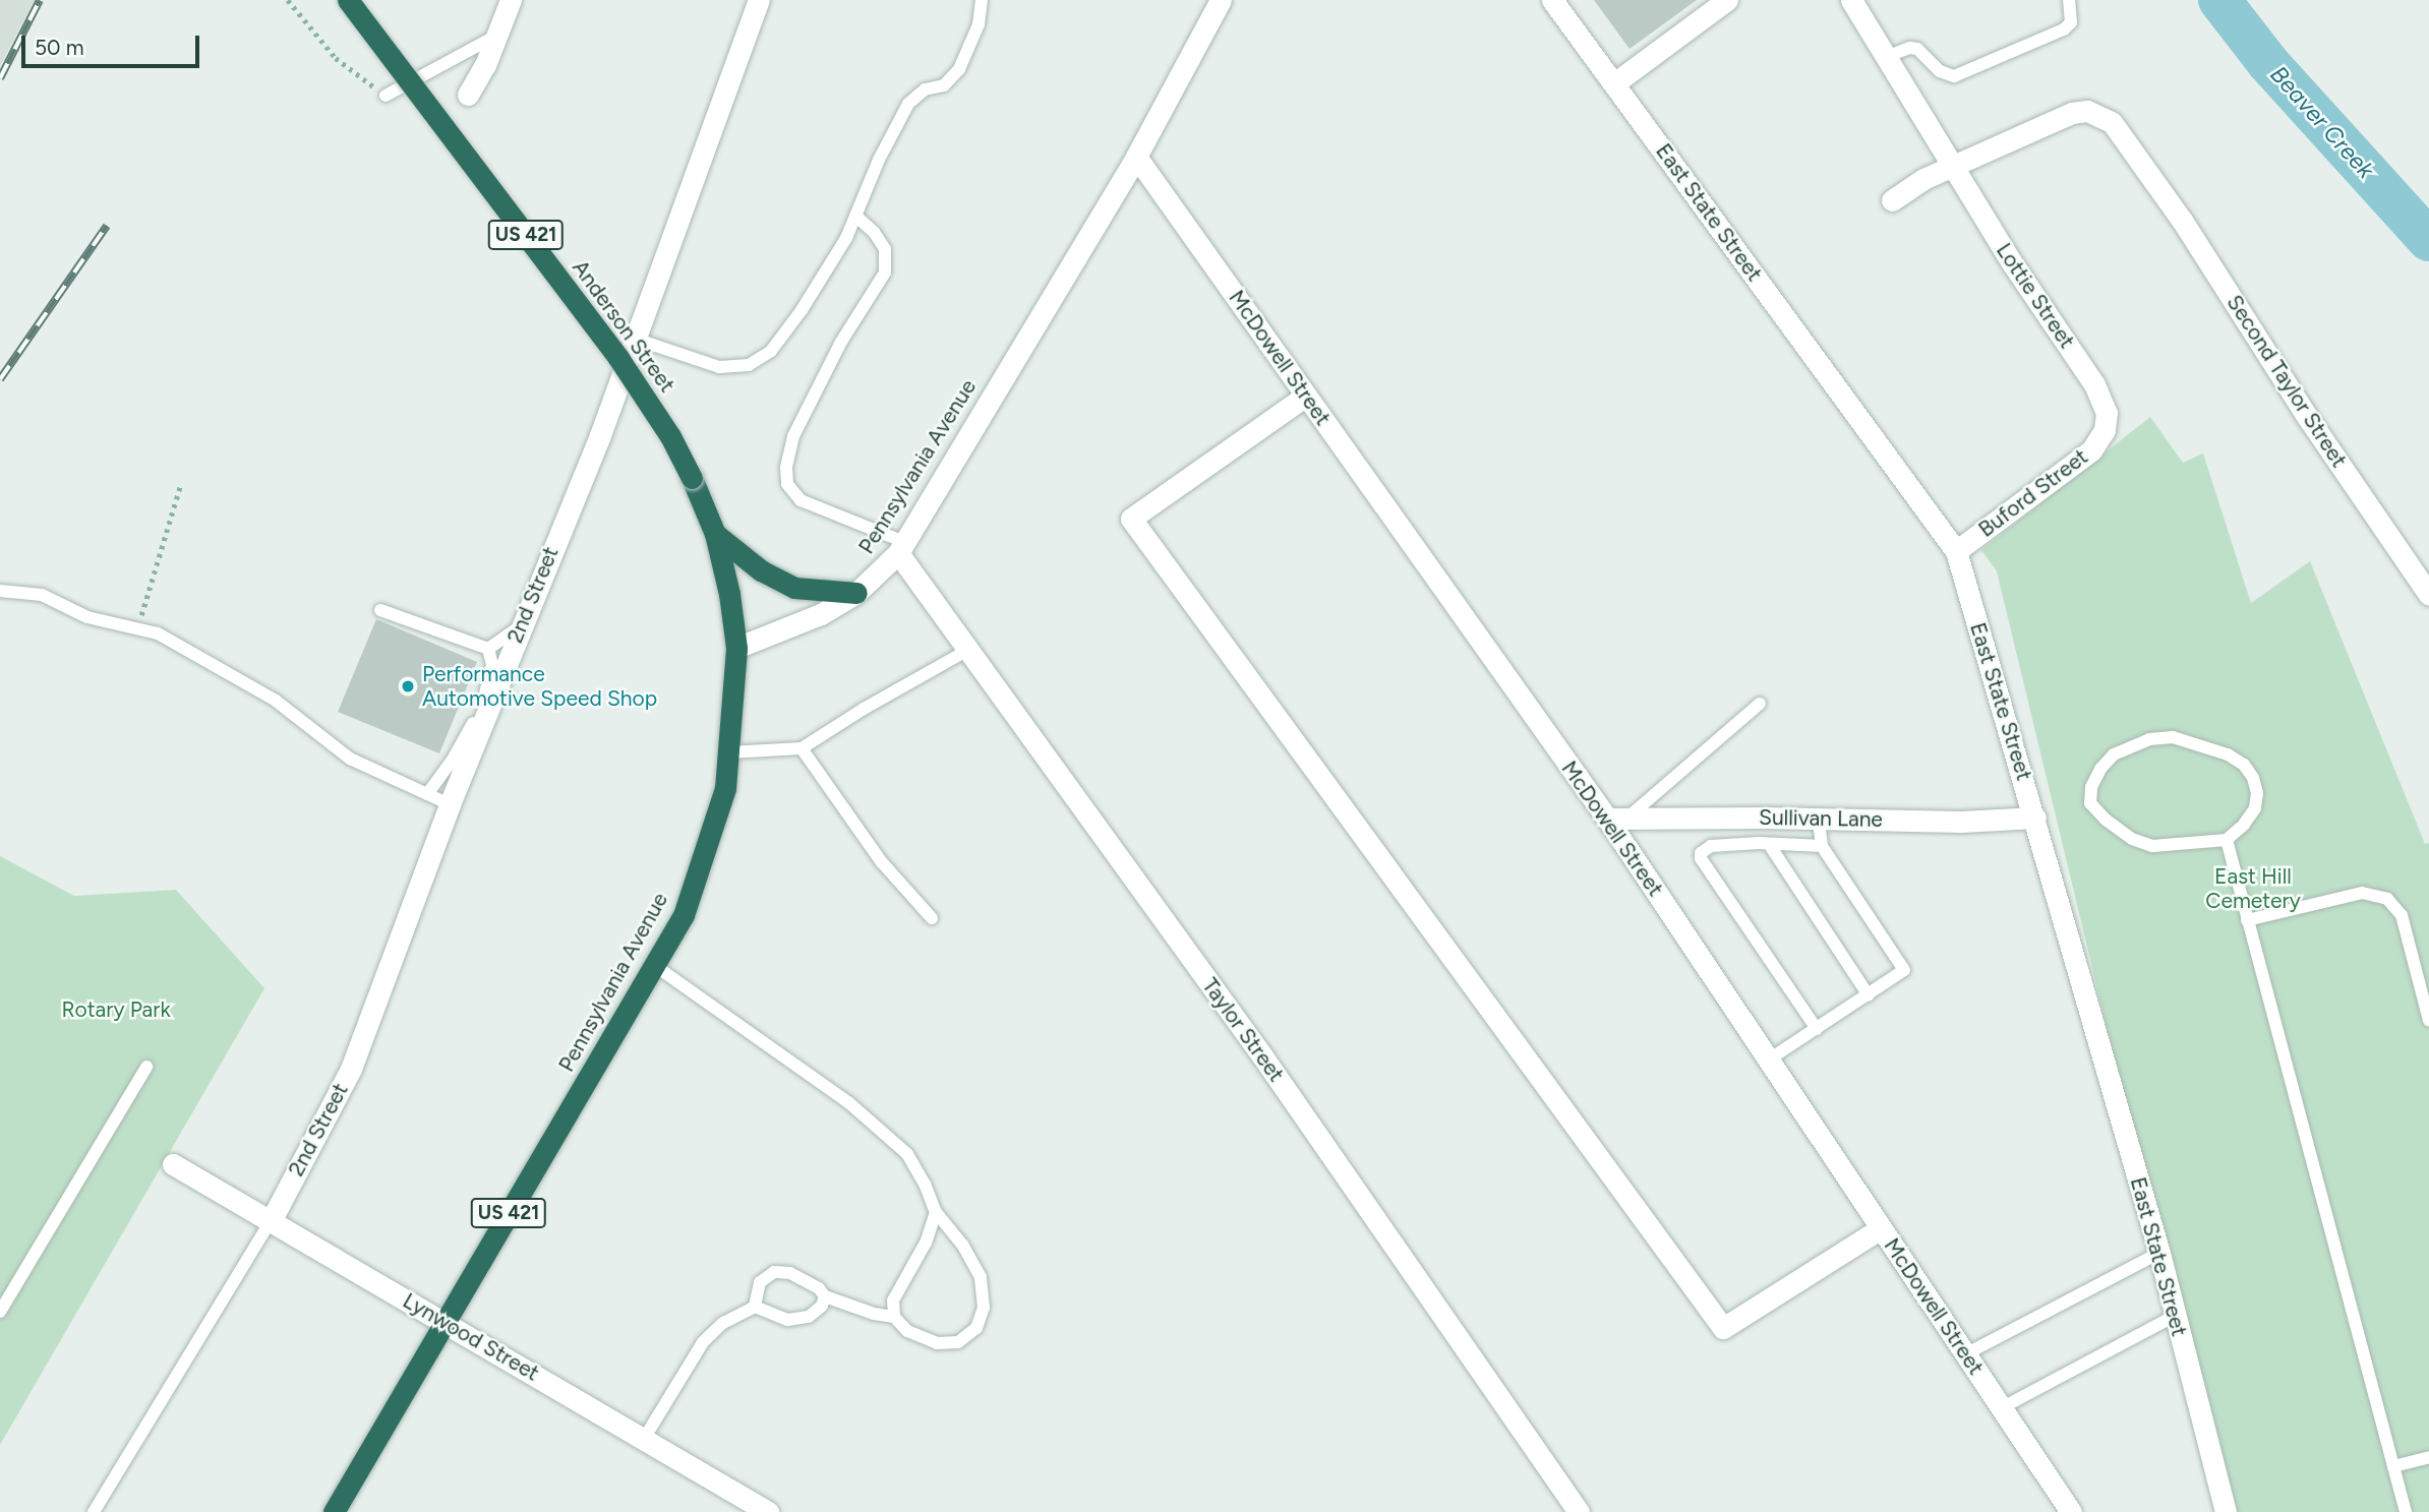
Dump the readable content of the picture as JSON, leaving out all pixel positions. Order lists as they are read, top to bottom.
{
  "streets": {
    "highway": ["US 421", "Anderson Street", "Pennsylvania Avenue"],
    "street": [
      "East State Street",
      "Lottie Street",
      "McDowell Street",
      "Second Taylor Street",
      "Buford Street",
      "2nd Street",
      "Sullivan Lane",
      "Taylor Street",
      "Lynwood Street"
    ]
  },
  "crossings": [
    ["East State Street", "Buford Street"],
    ["East State Street", "Sullivan Lane"],
    ["Lottie Street", "Second Taylor Street"],
    ["Lottie Street", "Buford Street"],
    ["Anderson Street", "Pennsylvania Avenue"],
    ["McDowell Street", "Pennsylvania Avenue"],
    ["McDowell Street", "Sullivan Lane"],
    ["Pennsylvania Avenue", "Taylor Street"],
    ["Pennsylvania Avenue", "Lynwood Street"],
    ["2nd Street", "Lynwood Street"]
  ],
  "water": ["Beaver Creek"],
  "parks": ["East Hill Cemetery", "Rotary Park"],
  "places": ["Performance Automotive Speed Shop"],
  "scale_bar": "50 m"
}
